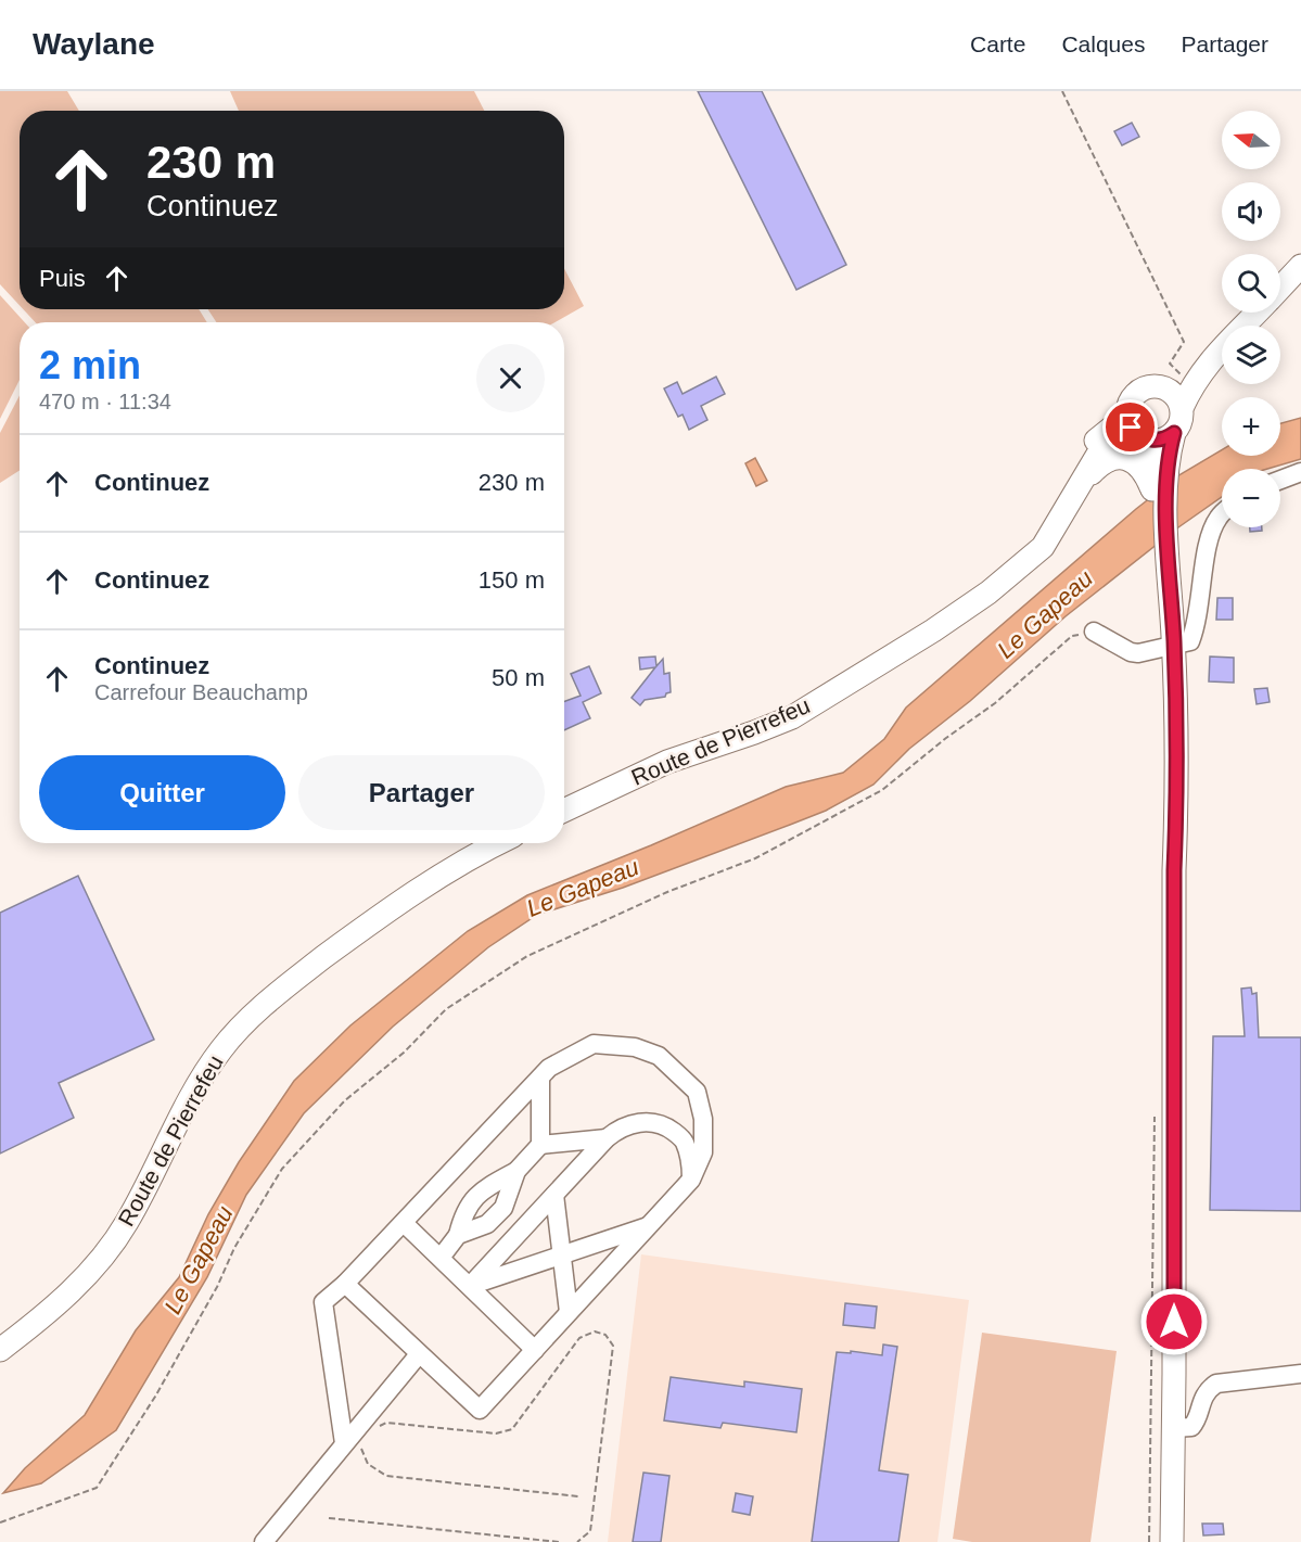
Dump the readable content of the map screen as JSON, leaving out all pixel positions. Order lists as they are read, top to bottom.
{
  "streets": {
    "main road": ["Route de Pierrefeu"]
  },
  "water": ["Le Gapeau"],
  "north": "left",
  "page": {
    "header": "Waylane",
    "nav": ["Carte", "Calques", "Partager"],
    "map_buttons": ["+", "−"],
    "turn": ["230 m", "Continuez"],
    "then": "Puis",
    "heading": ["2 min", "470 m · 11:34"],
    "list": [
      {
        "name": "Continuez",
        "value": "230 m"
      },
      {
        "name": "Continuez",
        "value": "150 m"
      },
      {
        "name": "Continuez",
        "note": "Carrefour Beauchamp",
        "value": "50 m"
      }
    ],
    "buttons": ["Quitter", "Partager"]
  }
}
